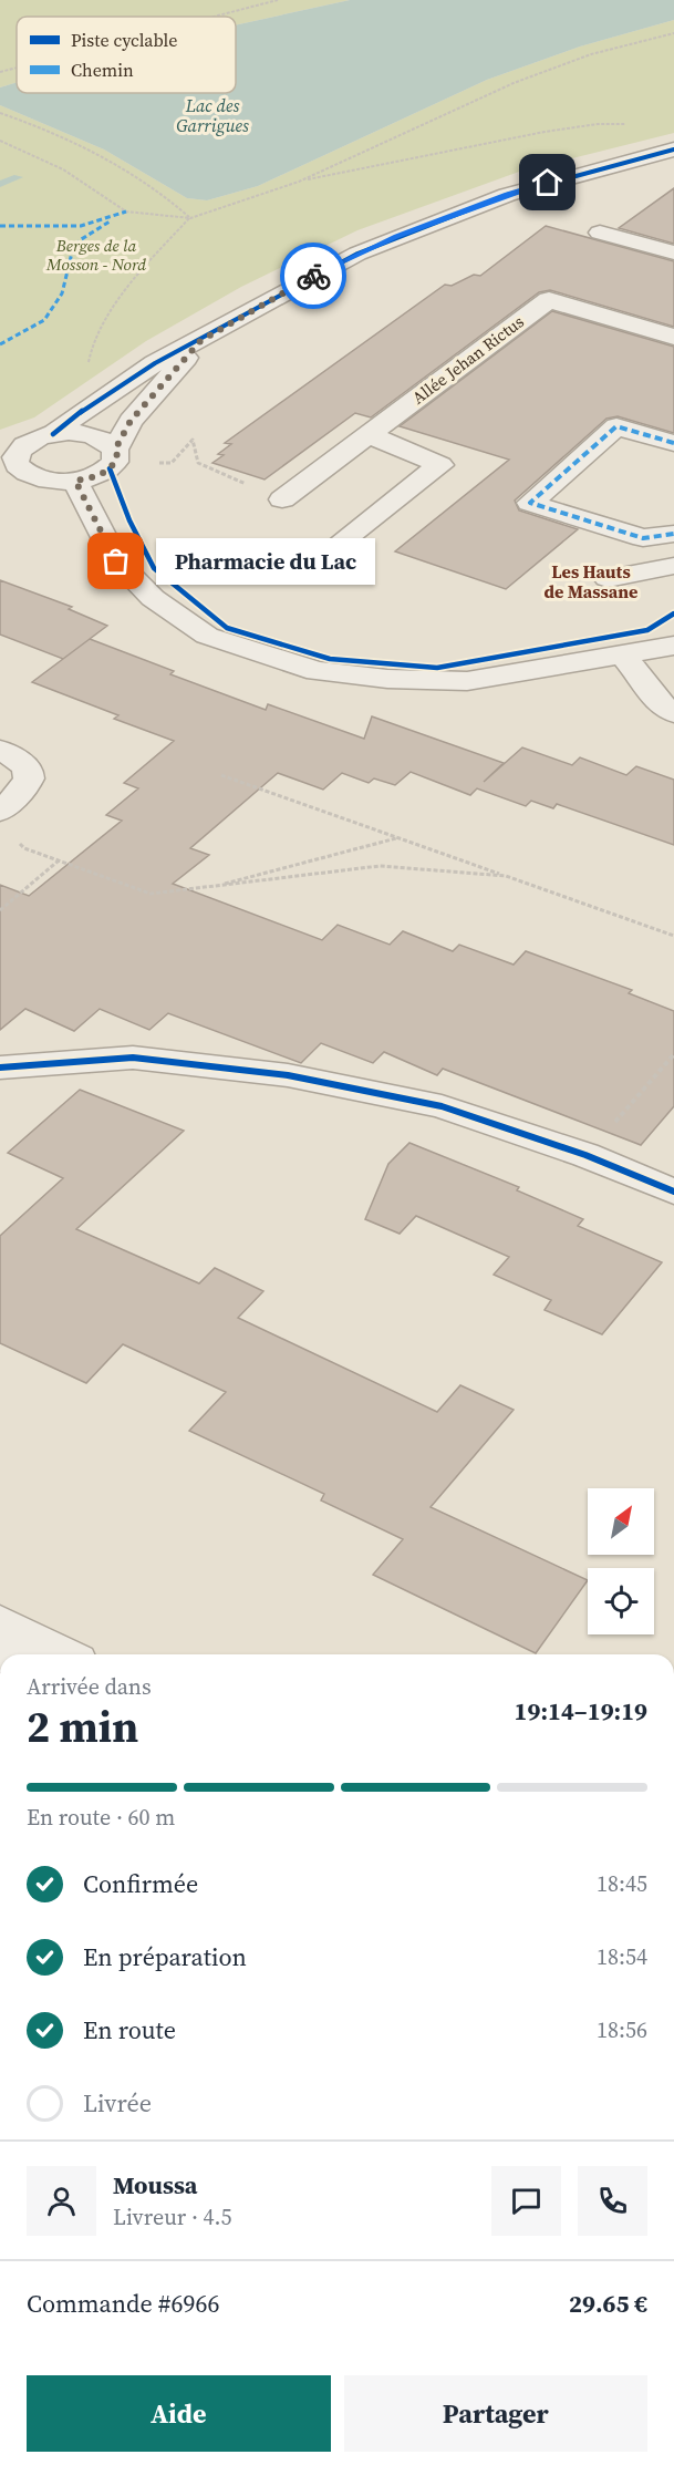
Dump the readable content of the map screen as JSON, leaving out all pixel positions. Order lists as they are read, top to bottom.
{
  "streets": {
    "street": ["Allée Jehan Rictus"]
  },
  "districts": ["Les Hauts de Massane"],
  "water": ["Lac des Garrigues"],
  "parks": ["Berges de la Mosson - Nord"],
  "places": ["Pharmacie du Lac"],
  "legend": ["Piste cyclable", "Chemin"],
  "north": "top right",
  "page": {
    "bubble": "Pharmacie du Lac",
    "heading": ["2 min", "Arrivée dans", "19:14–19:19"],
    "panel": [
      "Moussa",
      "Livreur · 4.5",
      "Commande #6966",
      "29.65 €"
    ],
    "bar": "En route · 60 m",
    "list": [
      ["Confirmée", "18:45"],
      ["En préparation", "18:54"],
      ["En route", "18:56"],
      "Livrée"
    ],
    "buttons": ["Aide", "Partager"]
  }
}
